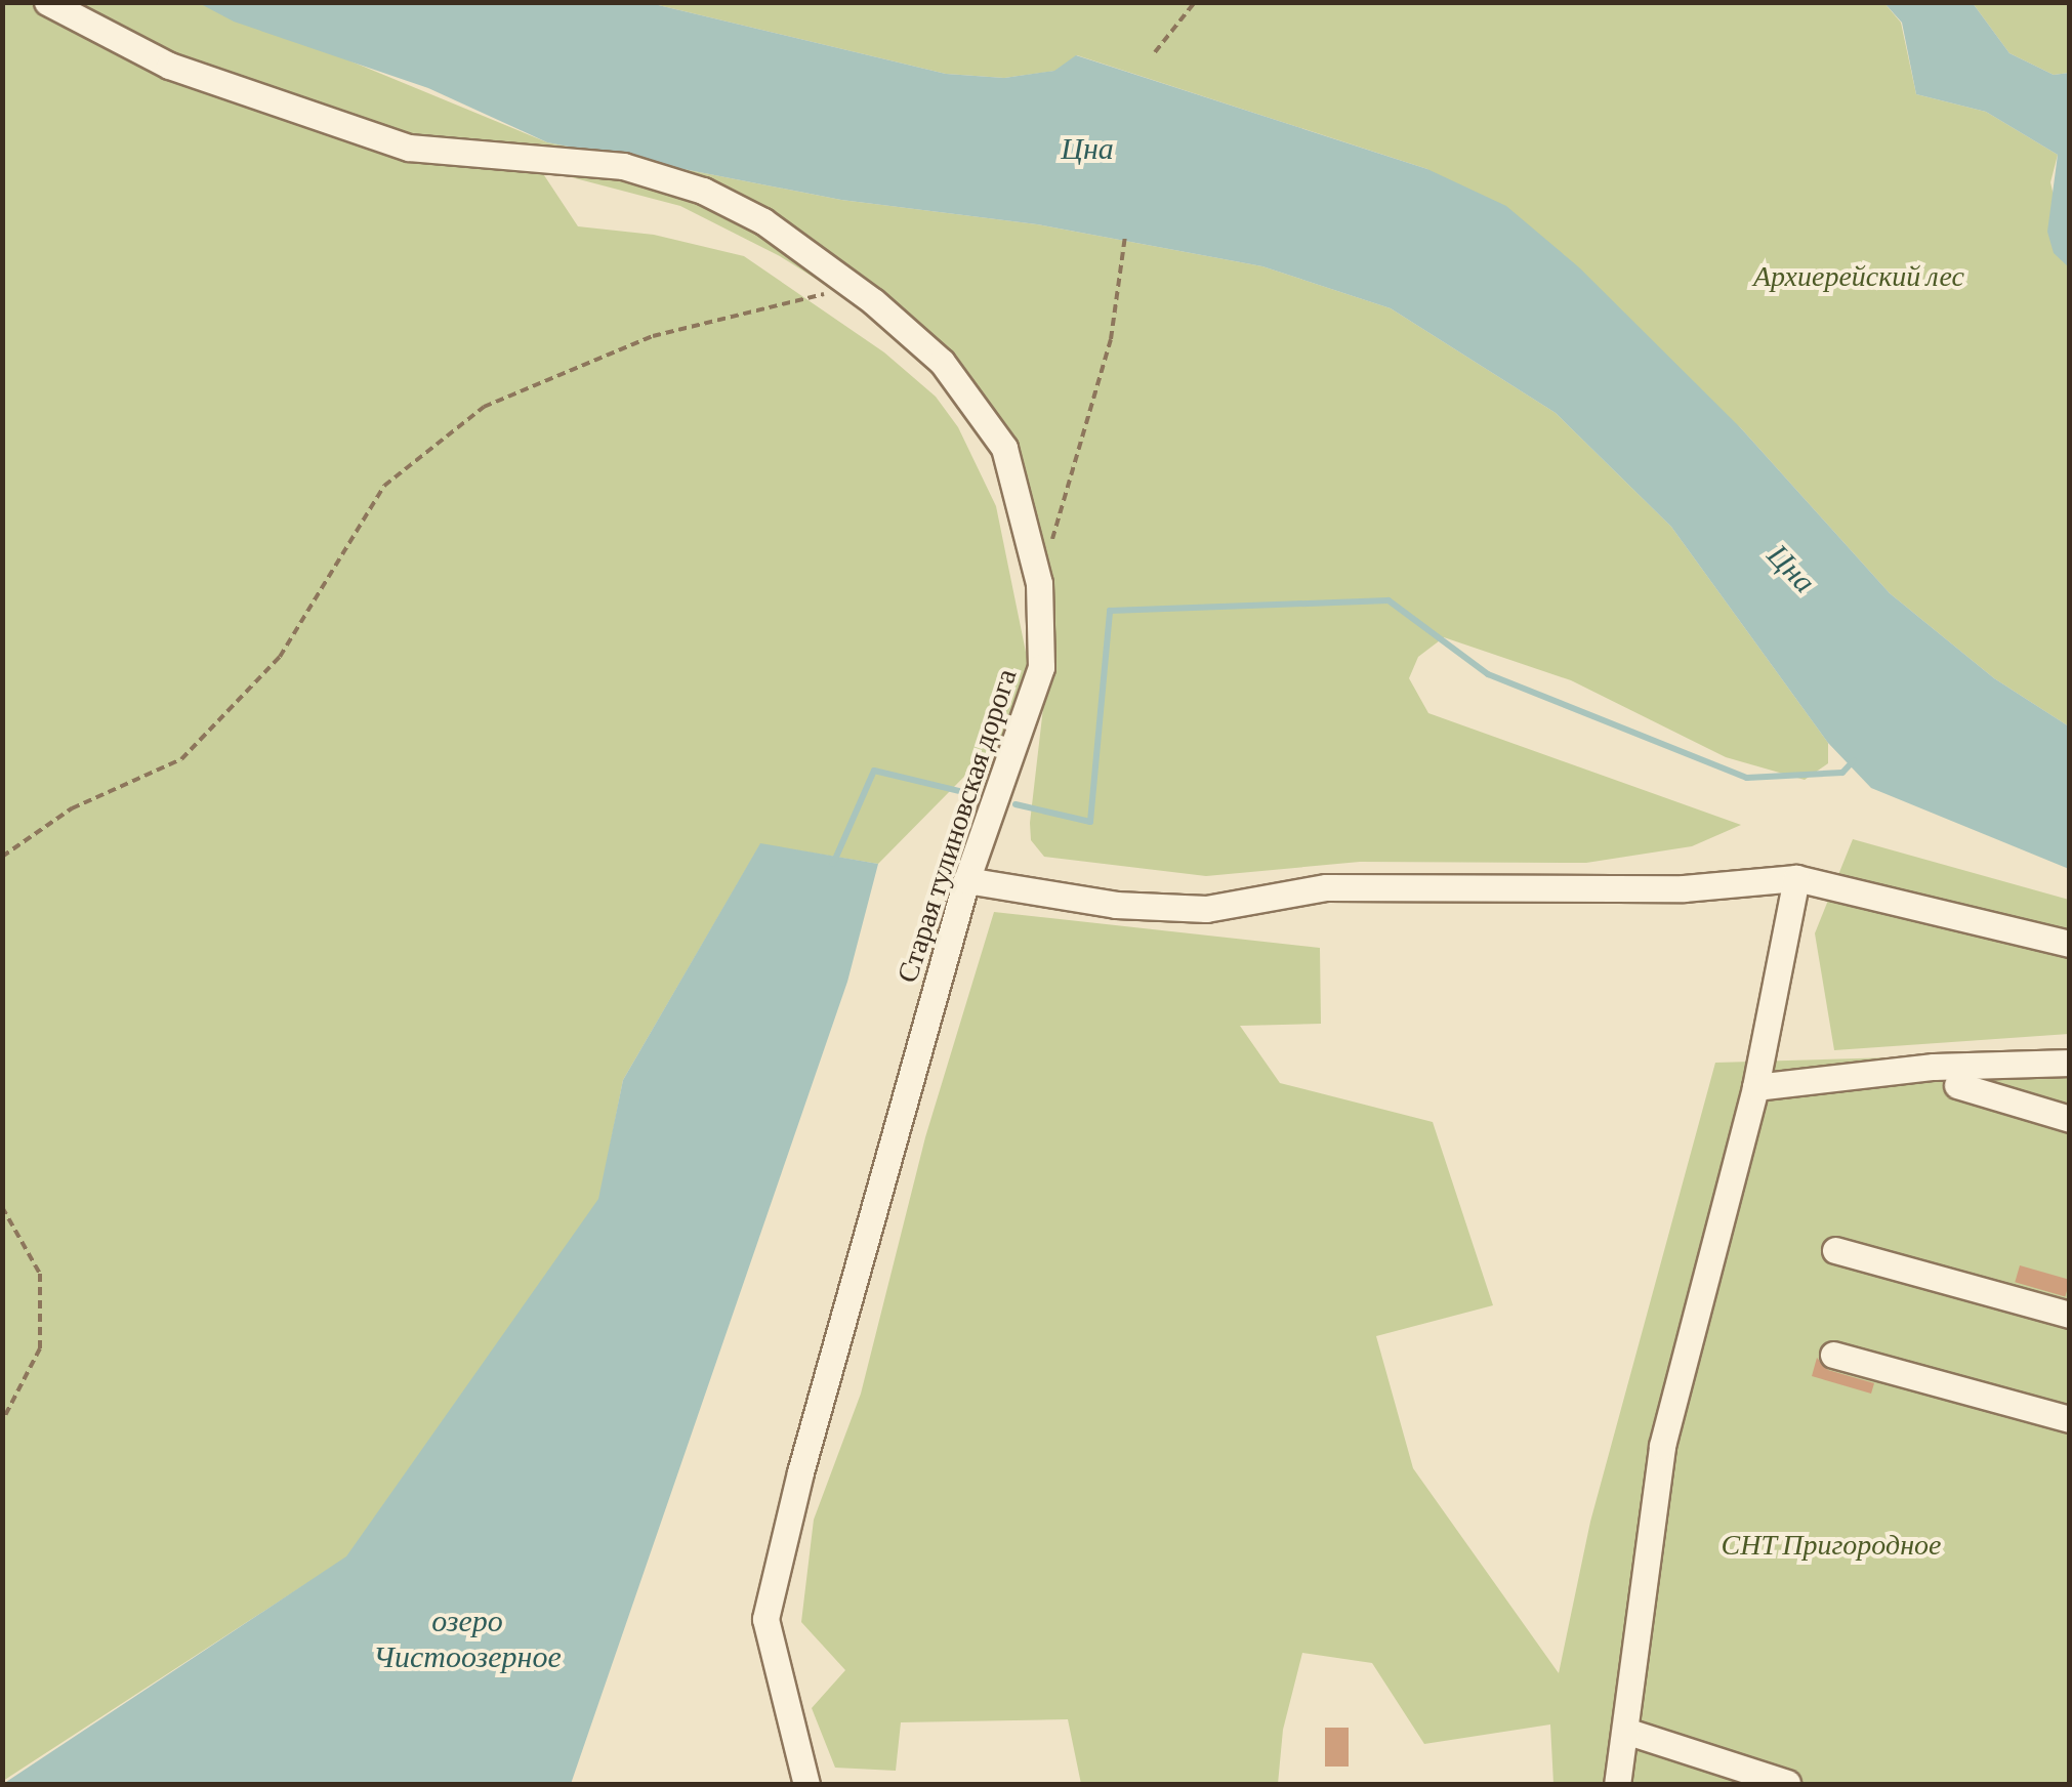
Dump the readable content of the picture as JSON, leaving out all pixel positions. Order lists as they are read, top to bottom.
{
  "streets": {
    "street": ["Старая тулиновская дорога"]
  },
  "water": ["Цна", "озеро Чистоозерное"],
  "parks": ["Архиерейский лес", "СНТ Пригородное"]
}
